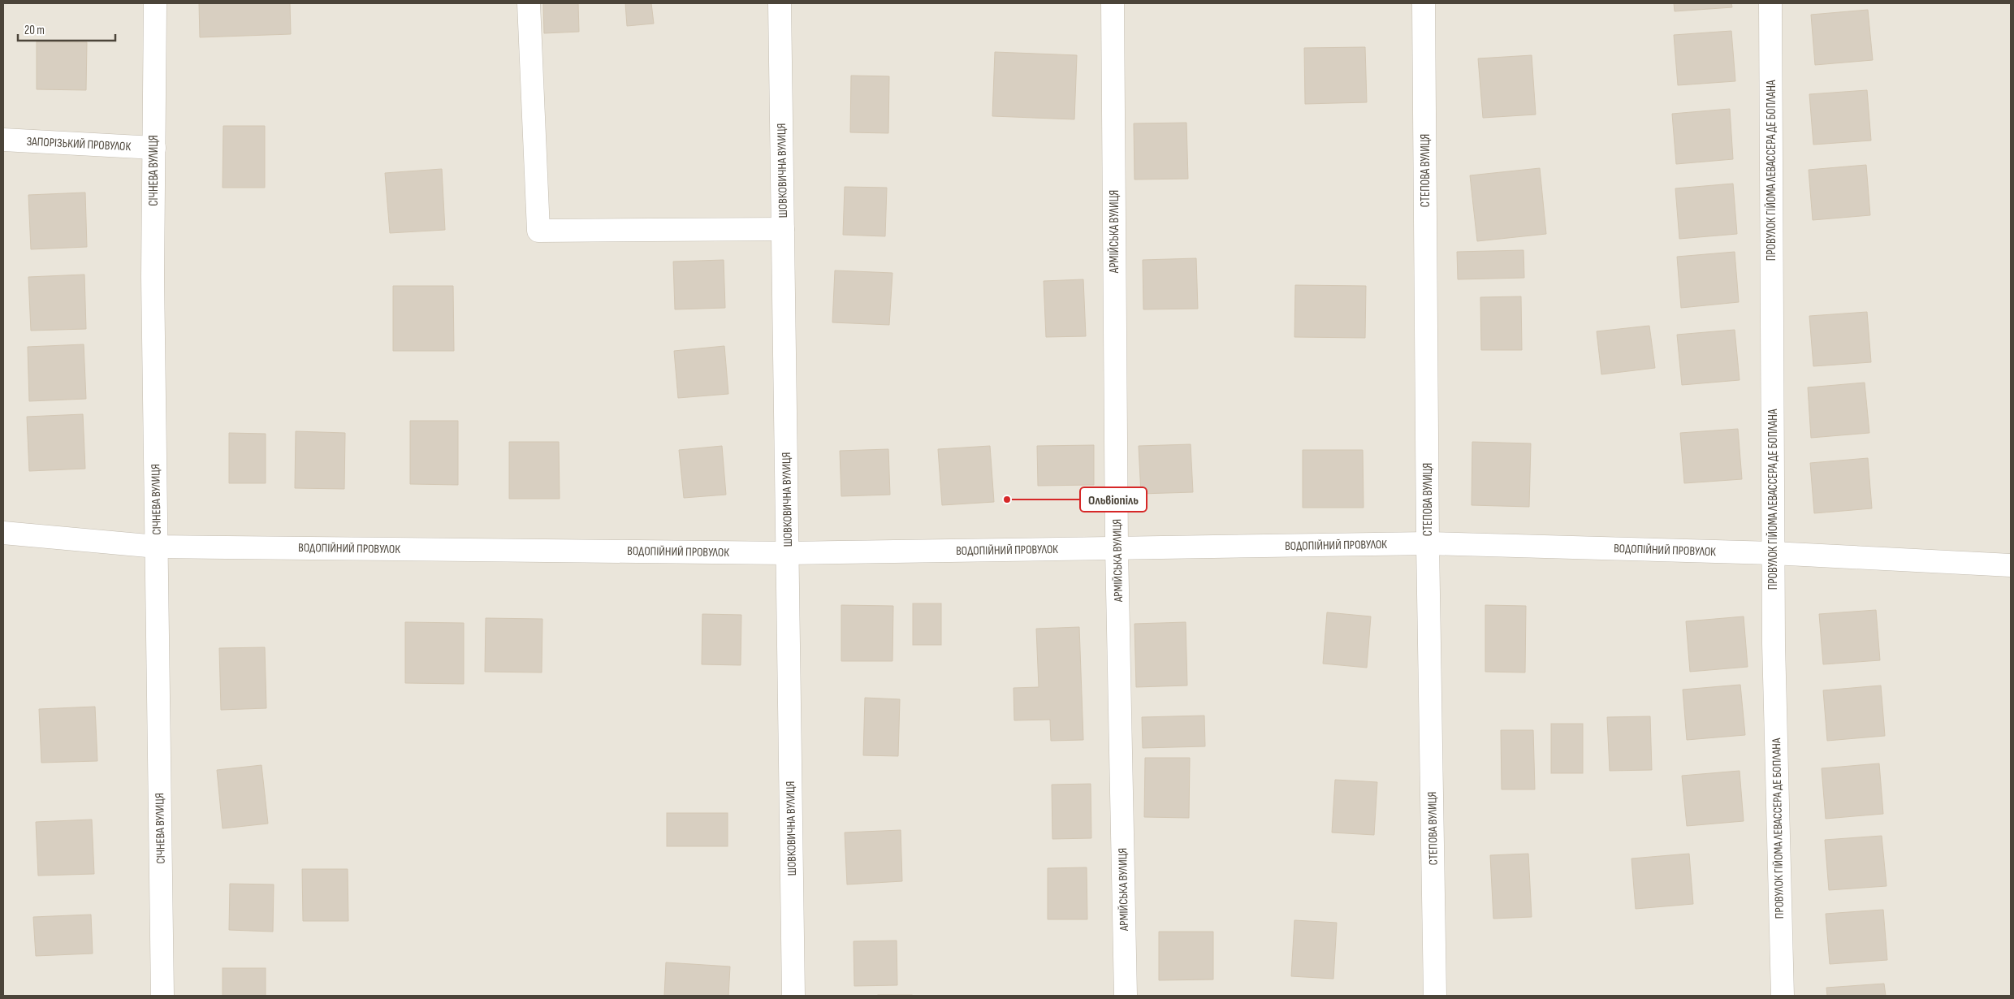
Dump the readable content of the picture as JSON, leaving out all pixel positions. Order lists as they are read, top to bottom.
{
  "streets": {
    "street": [
      "ЗАПОРІЗЬКИЙ ПРОВУЛОК",
      "СІЧНЕВА ВУЛИЦЯ",
      "ШОВКОВИЧНА ВУЛИЦЯ",
      "СТЕПОВА ВУЛИЦЯ",
      "ПРОВУЛОК ГІЙОМА ЛЕВАССЕРА ДЕ БОПЛАНА",
      "АРМІЙСЬКА ВУЛИЦЯ",
      "ВОДОПІЙНИЙ ПРОВУЛОК"
    ]
  },
  "crossings": [
    ["ЗАПОРІЗЬКИЙ ПРОВУЛОК", "СІЧНЕВА ВУЛИЦЯ"],
    ["СІЧНЕВА ВУЛИЦЯ", "ВОДОПІЙНИЙ ПРОВУЛОК"],
    ["ШОВКОВИЧНА ВУЛИЦЯ", "ВОДОПІЙНИЙ ПРОВУЛОК"],
    ["СТЕПОВА ВУЛИЦЯ", "ВОДОПІЙНИЙ ПРОВУЛОК"],
    ["ПРОВУЛОК ГІЙОМА ЛЕВАССЕРА ДЕ БОПЛАНА", "ВОДОПІЙНИЙ ПРОВУЛОК"],
    ["АРМІЙСЬКА ВУЛИЦЯ", "ВОДОПІЙНИЙ ПРОВУЛОК"]
  ],
  "places": ["Ольвіопіль"],
  "scale_bar": "20 m"
}
